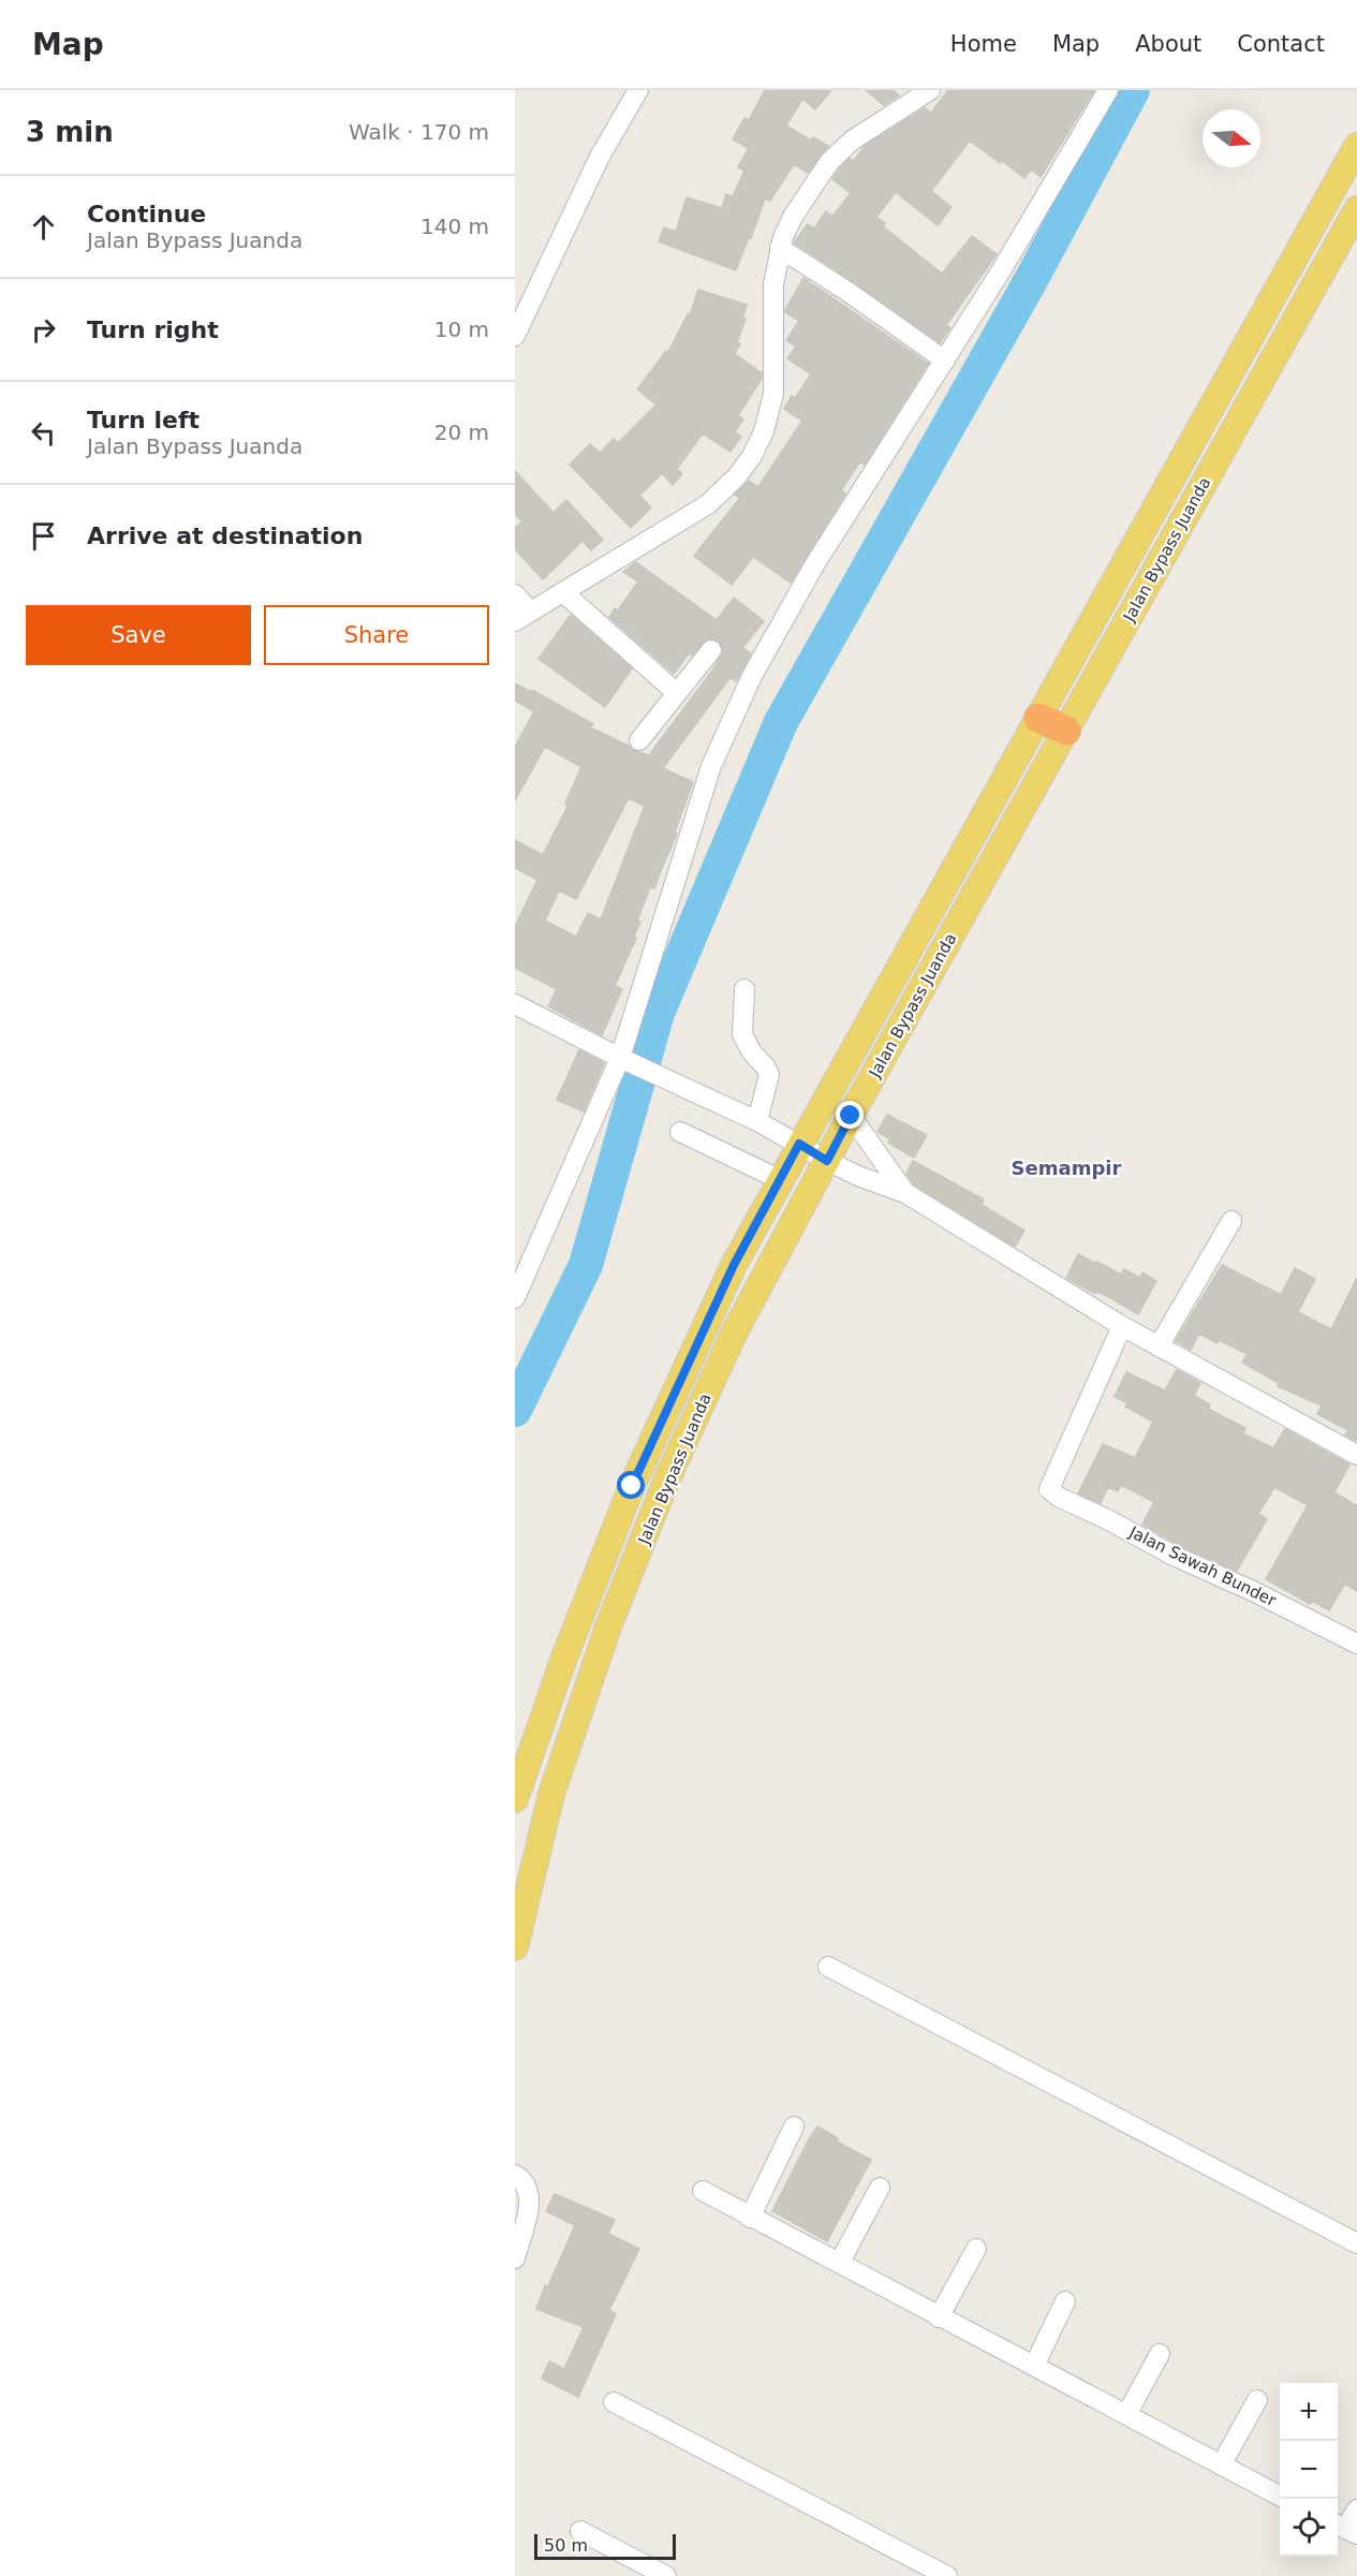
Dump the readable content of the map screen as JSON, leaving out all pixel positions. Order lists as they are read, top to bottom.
{
  "streets": {
    "main road": ["Jalan Bypass Juanda"],
    "street": ["Jalan Sawah Bunder"]
  },
  "districts": ["Semampir"],
  "scale_bar": "50 m",
  "north": "right",
  "page": {
    "header": "Map",
    "nav": [
      "Home",
      "Map",
      "About",
      "Contact"
    ],
    "heading": ["3 min", "Walk · 170 m"],
    "list": [
      ["Continue", "Jalan Bypass Juanda", "140 m"],
      ["Turn right", "10 m"],
      ["Turn left", "Jalan Bypass Juanda", "20 m"],
      "Arrive at destination"
    ],
    "buttons": ["Save", "Share"],
    "map_buttons": ["+", "−"],
    "scale": "50 m"
  }
}
